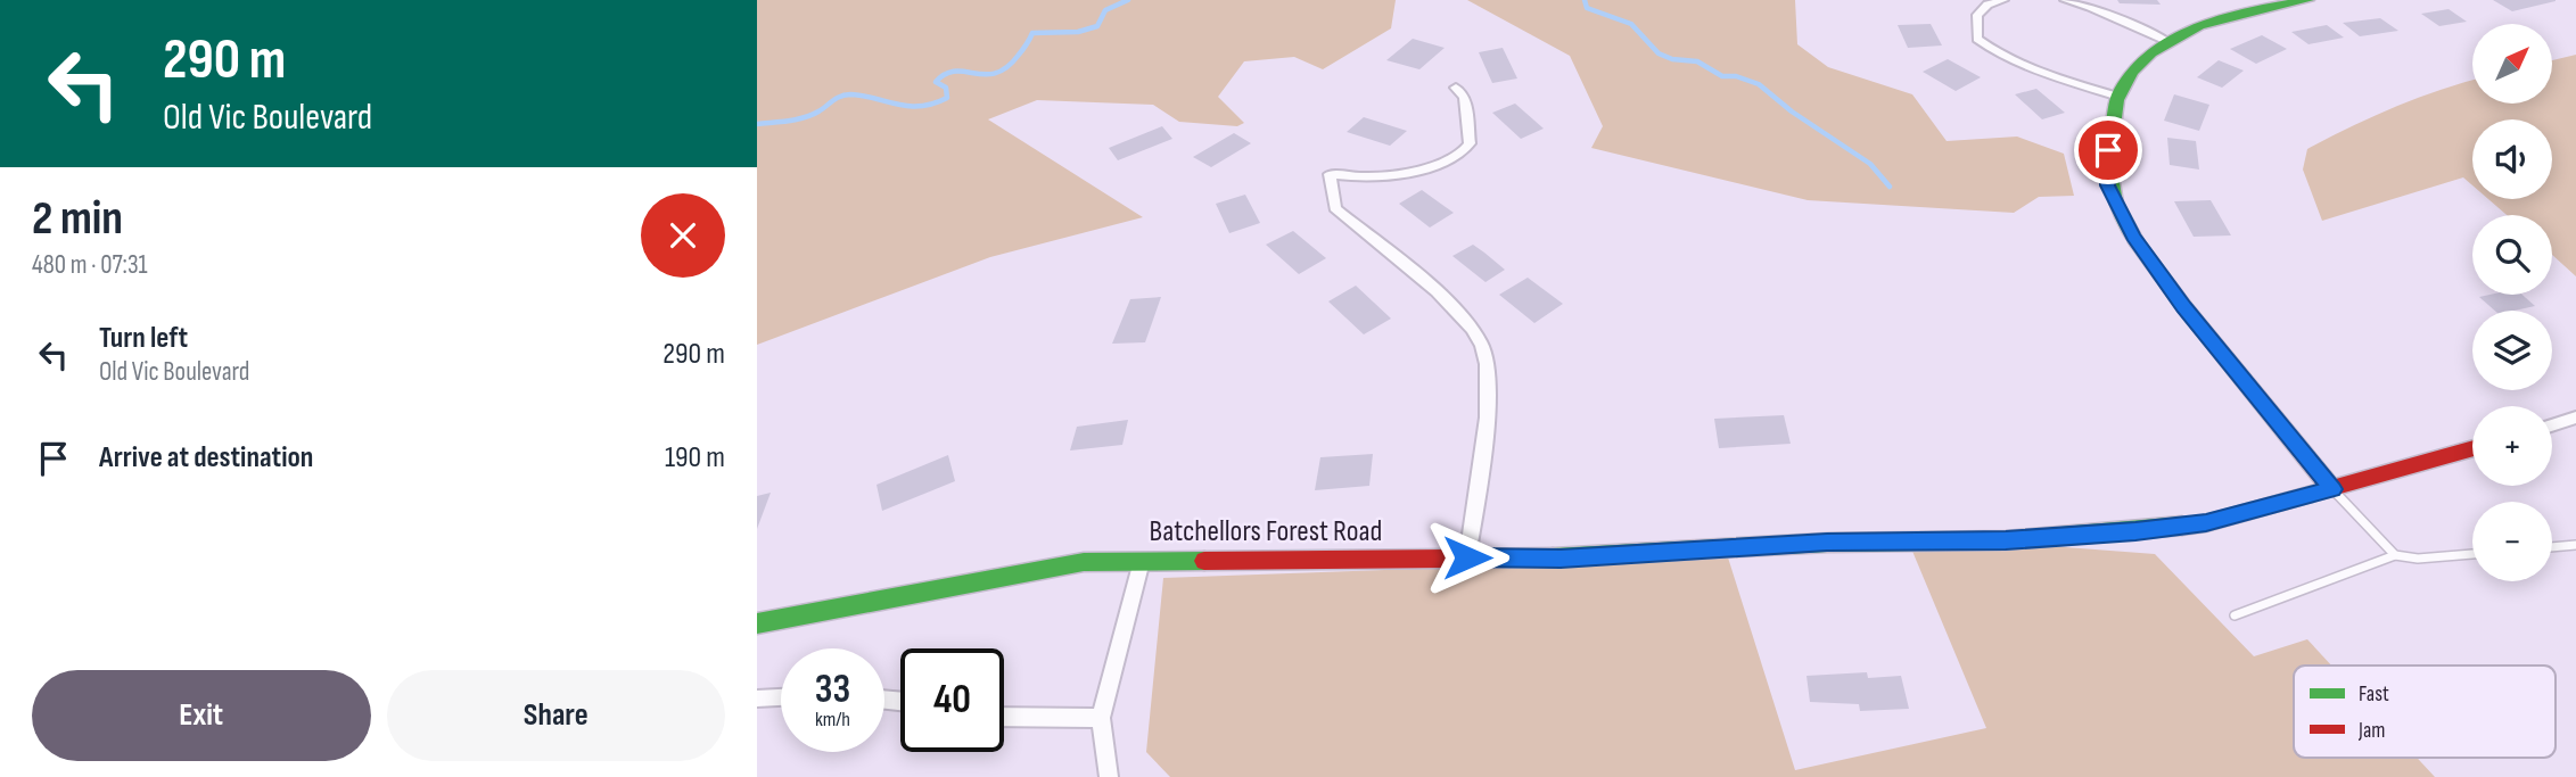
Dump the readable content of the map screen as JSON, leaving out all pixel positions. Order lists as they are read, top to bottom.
{
  "streets": {
    "street": ["Batchellors Forest Road"]
  },
  "legend": ["Fast", "Jam"],
  "north": "top right",
  "page": {
    "turn": ["290 m", "Old Vic Boulevard"],
    "map_buttons": ["+", "−"],
    "heading": ["2 min", "480 m · 07:31"],
    "list": [
      {
        "name": "Turn left",
        "note": "Old Vic Boulevard",
        "value": "290 m"
      },
      {
        "name": "Arrive at destination",
        "value": "190 m"
      }
    ],
    "speed": "33 km/h",
    "limit": "40",
    "buttons": ["Exit", "Share"]
  }
}
